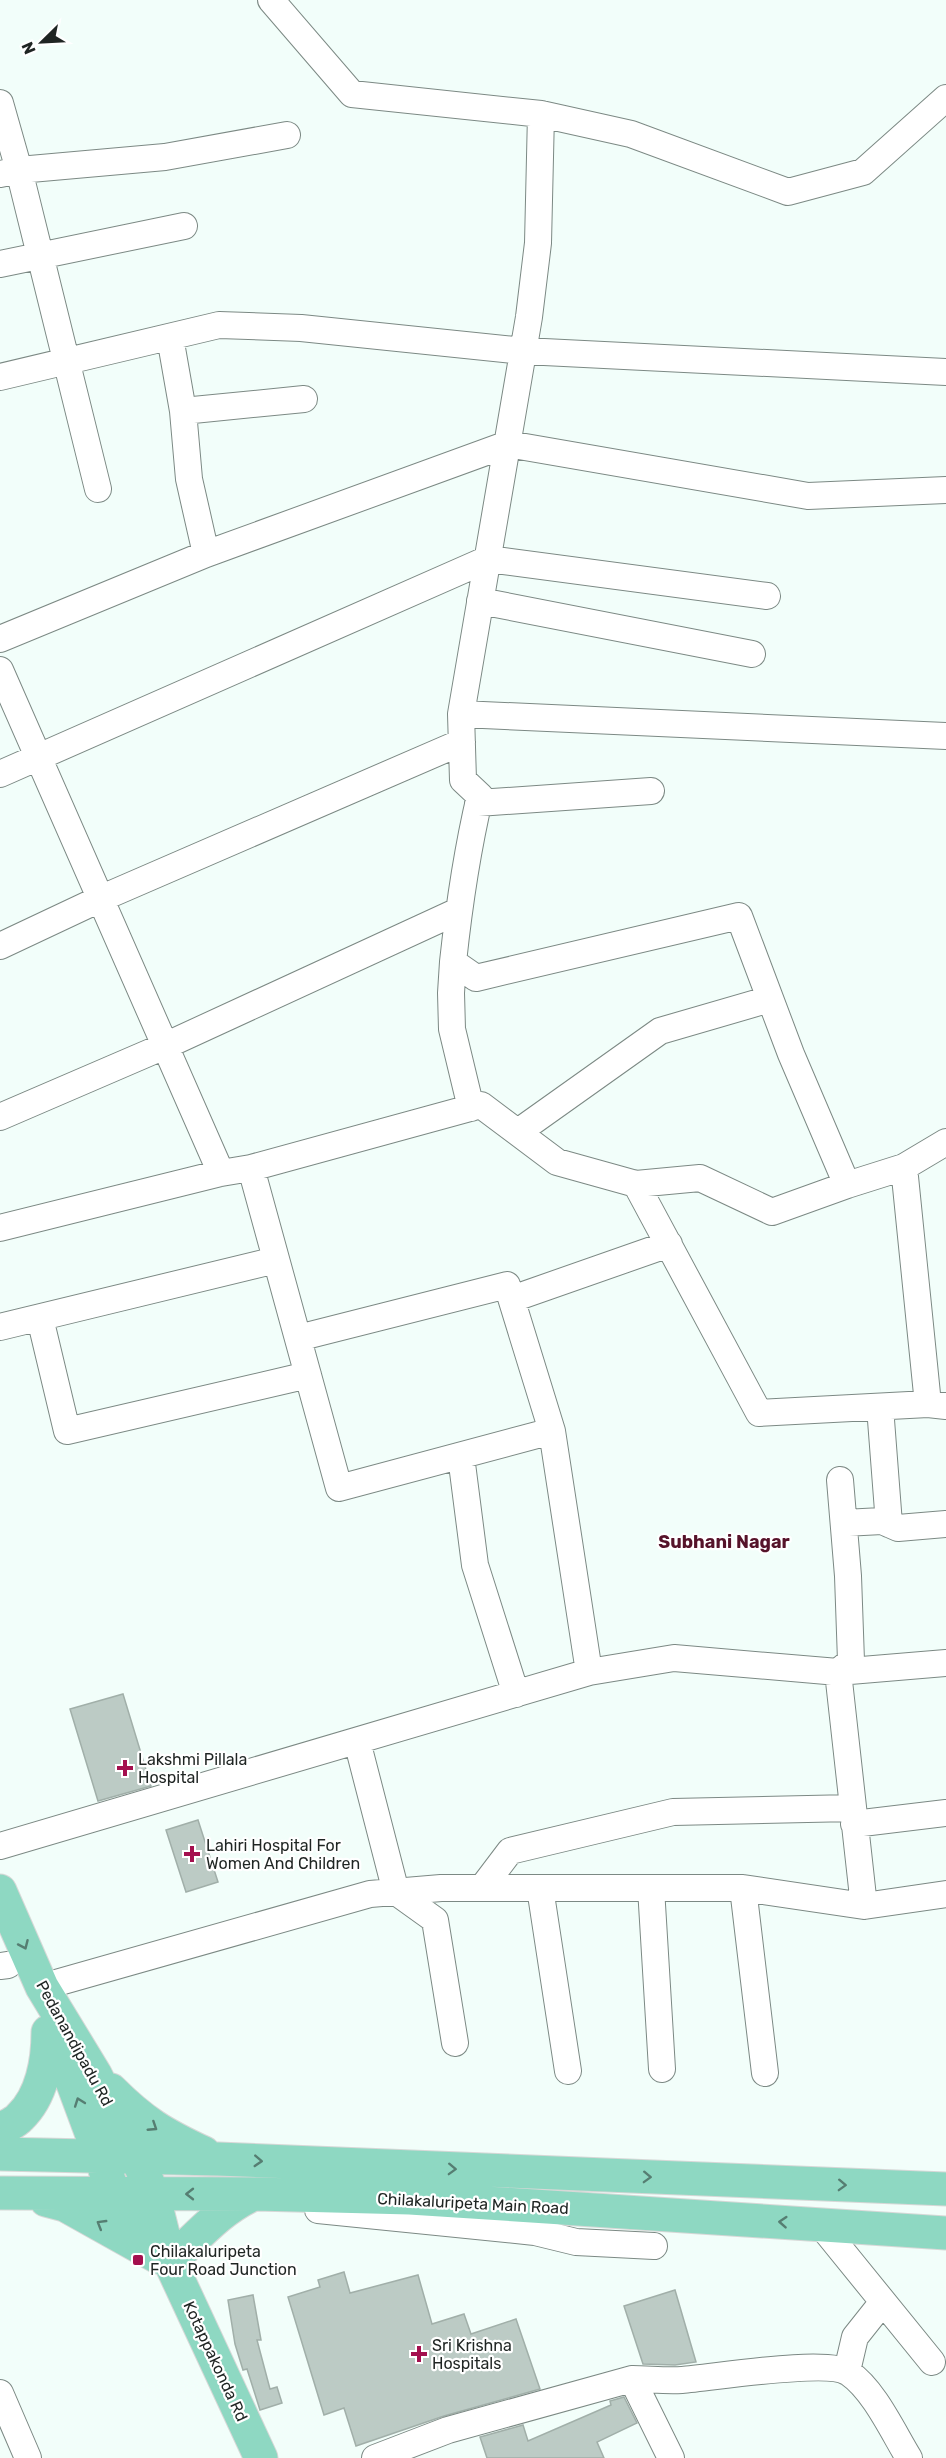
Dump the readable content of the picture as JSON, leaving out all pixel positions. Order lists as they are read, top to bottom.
{
  "streets": {
    "main road": ["Pedanandipadu Rd", "Chilakaluripeta Main Road", "Kotappakonda Rd"]
  },
  "crossings": [
    ["Pedanandipadu Rd", "Chilakaluripeta Main Road"],
    ["Pedanandipadu Rd", "Kotappakonda Rd"],
    ["Chilakaluripeta Main Road", "Kotappakonda Rd"]
  ],
  "districts": ["Subhani Nagar"],
  "places": {
    "health": ["Lakshmi Pillala Hospital", "Lahiri Hospital For Women And Children", "Sri Krishna Hospitals"],
    "transit": ["Chilakaluripeta Four Road Junction"]
  },
  "north": "bottom left"
}
